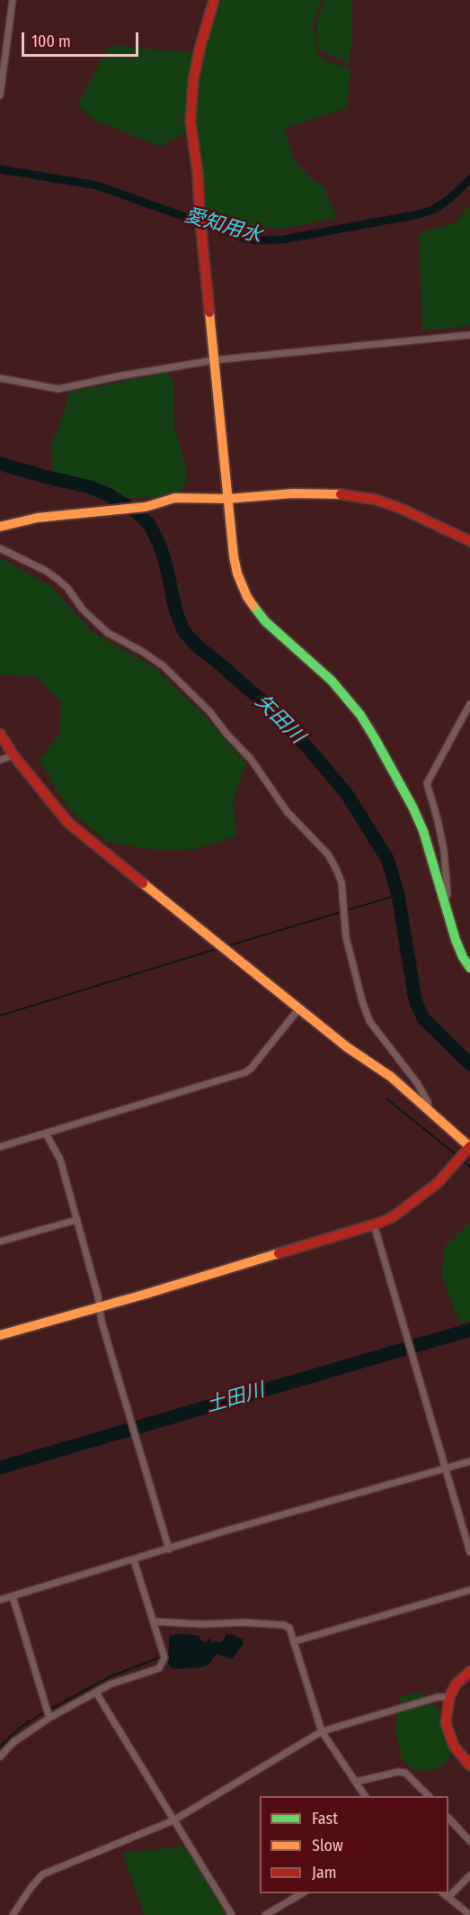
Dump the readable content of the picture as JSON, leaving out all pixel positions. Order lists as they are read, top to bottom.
{
  "water": ["愛知用水", "矢田川", "土田川"],
  "legend": ["Fast", "Slow", "Jam"],
  "scale_bar": "100 m"
}
